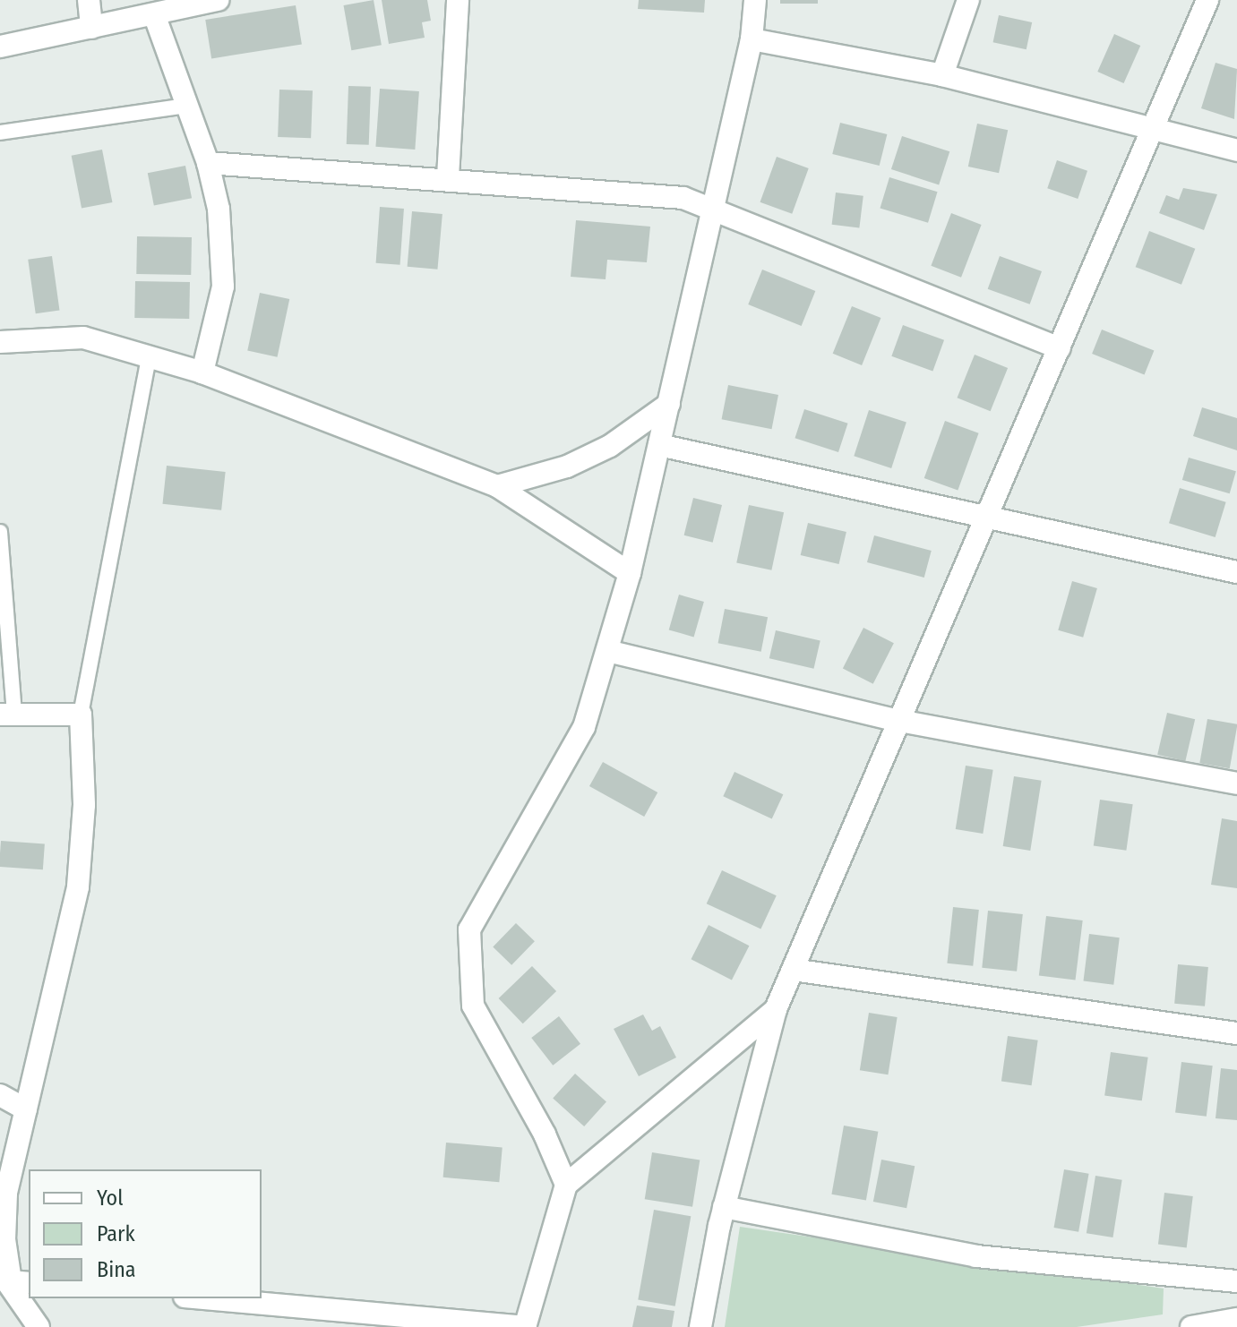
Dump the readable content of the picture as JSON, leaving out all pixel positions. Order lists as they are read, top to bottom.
{
  "legend": ["Yol", "Park", "Bina"]
}
